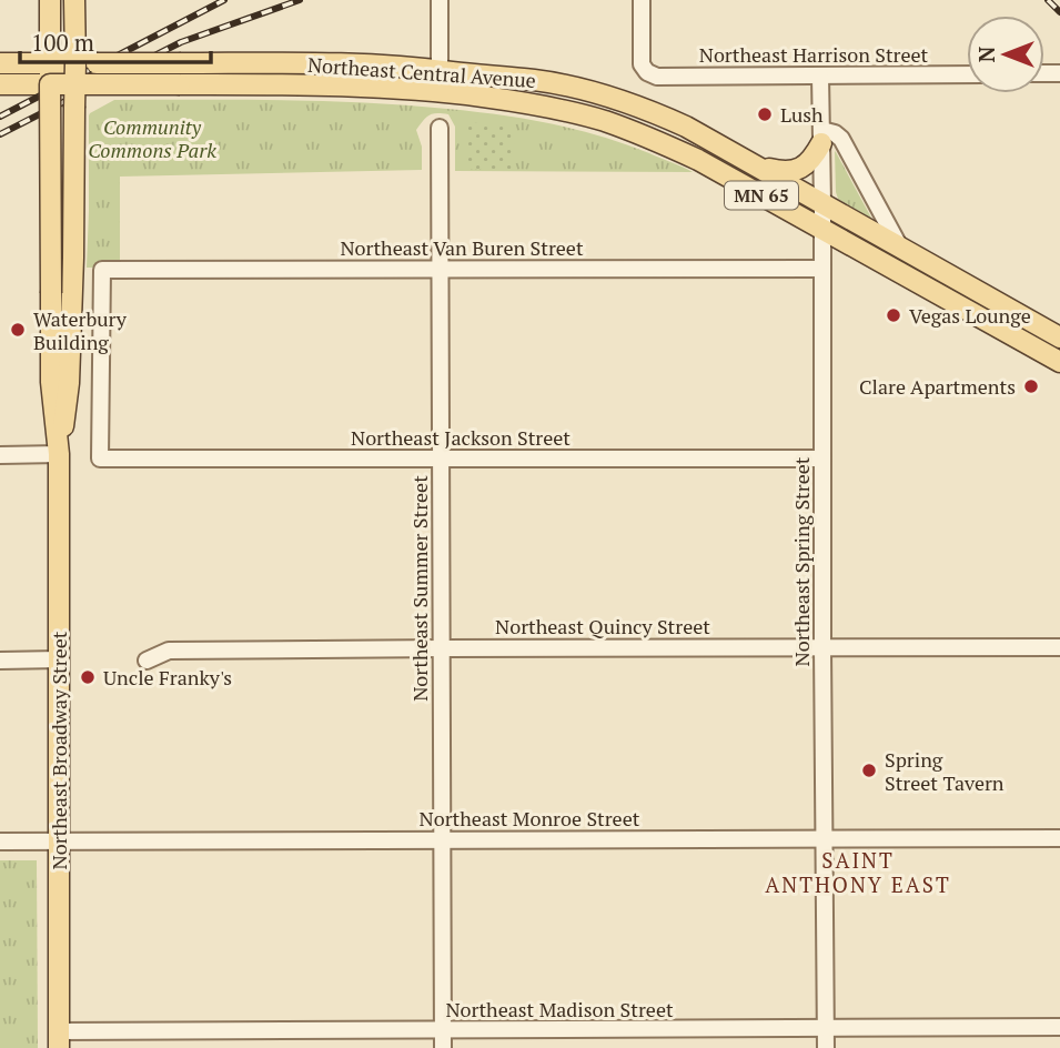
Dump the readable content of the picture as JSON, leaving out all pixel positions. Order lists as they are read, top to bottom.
{
  "streets": {
    "main road": ["Northeast Central Avenue", "MN 65", "Northeast Broadway Street"],
    "street": [
      "Northeast Harrison Street",
      "Northeast Van Buren Street",
      "Northeast Jackson Street",
      "Northeast Spring Street",
      "Northeast Summer Street",
      "Northeast Quincy Street",
      "Northeast Monroe Street",
      "Northeast Madison Street"
    ]
  },
  "crossings": [
    ["Northeast Harrison Street", "Northeast Spring Street"],
    ["Northeast Central Avenue", "Northeast Spring Street"],
    ["Northeast Central Avenue", "Northeast Broadway Street"],
    ["Northeast Van Buren Street", "Northeast Jackson Street"],
    ["Northeast Van Buren Street", "Northeast Spring Street"],
    ["Northeast Van Buren Street", "Northeast Summer Street"],
    ["Northeast Jackson Street", "Northeast Spring Street"],
    ["Northeast Jackson Street", "Northeast Summer Street"],
    ["Northeast Spring Street", "Northeast Quincy Street"],
    ["Northeast Spring Street", "Northeast Monroe Street"],
    ["Northeast Spring Street", "Northeast Madison Street"],
    ["Northeast Summer Street", "Northeast Quincy Street"],
    ["Northeast Summer Street", "Northeast Monroe Street"],
    ["Northeast Summer Street", "Northeast Madison Street"],
    ["Northeast Broadway Street", "Northeast Monroe Street"],
    ["Northeast Broadway Street", "Northeast Madison Street"]
  ],
  "districts": ["SAINT ANTHONY EAST"],
  "parks": ["Community Commons Park"],
  "places": [
    "Lush",
    "Vegas Lounge",
    "Waterbury Building",
    "Clare Apartments",
    "Uncle Franky's",
    "Spring Street Tavern"
  ],
  "scale_bar": "100 m",
  "north": "left"
}
